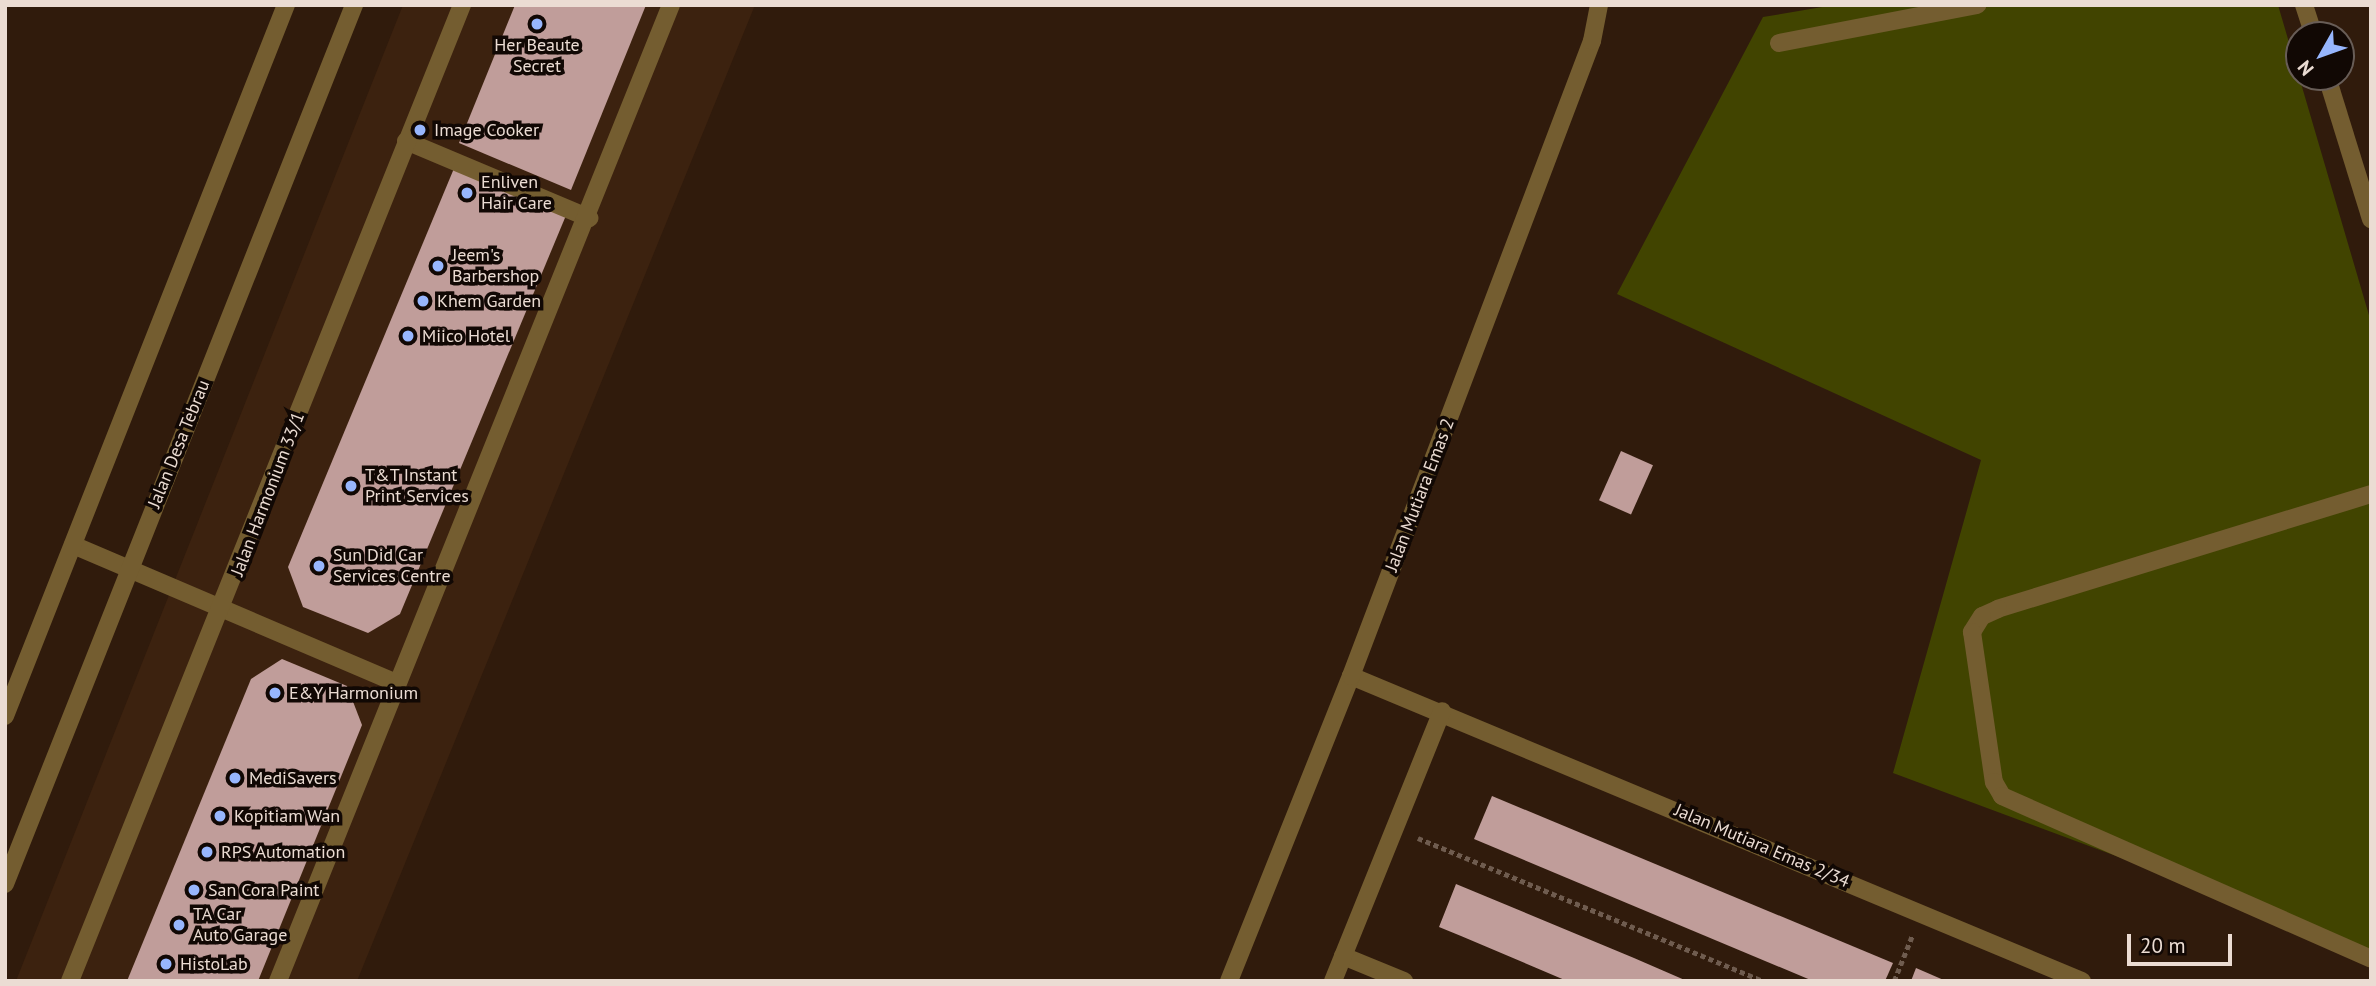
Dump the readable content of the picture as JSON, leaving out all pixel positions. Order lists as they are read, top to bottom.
{
  "streets": {
    "street": [
      "Jalan Desa Tebrau",
      "Jalan Harmonium 33/1",
      "Jalan Mutiara Emas 2",
      "Jalan Mutiara Emas 2/34"
    ]
  },
  "crossings": [
    ["Jalan Mutiara Emas 2", "Jalan Mutiara Emas 2/34"]
  ],
  "places": [
    "Her Beaute Secret",
    "Image Cooker",
    "Enliven Hair Care",
    "Jeem's Barbershop",
    "Khem Garden",
    "Miico Hotel",
    "T&T Instant Print Services",
    "Sun Did Car Services Centre",
    "E&Y Harmonium",
    "MediSavers",
    "Kopitiam Wan",
    "RPS Automation",
    "San Cora Paint",
    "TA Car Auto Garage",
    "HistoLab"
  ],
  "scale_bar": "20 m",
  "north": "bottom left"
}
